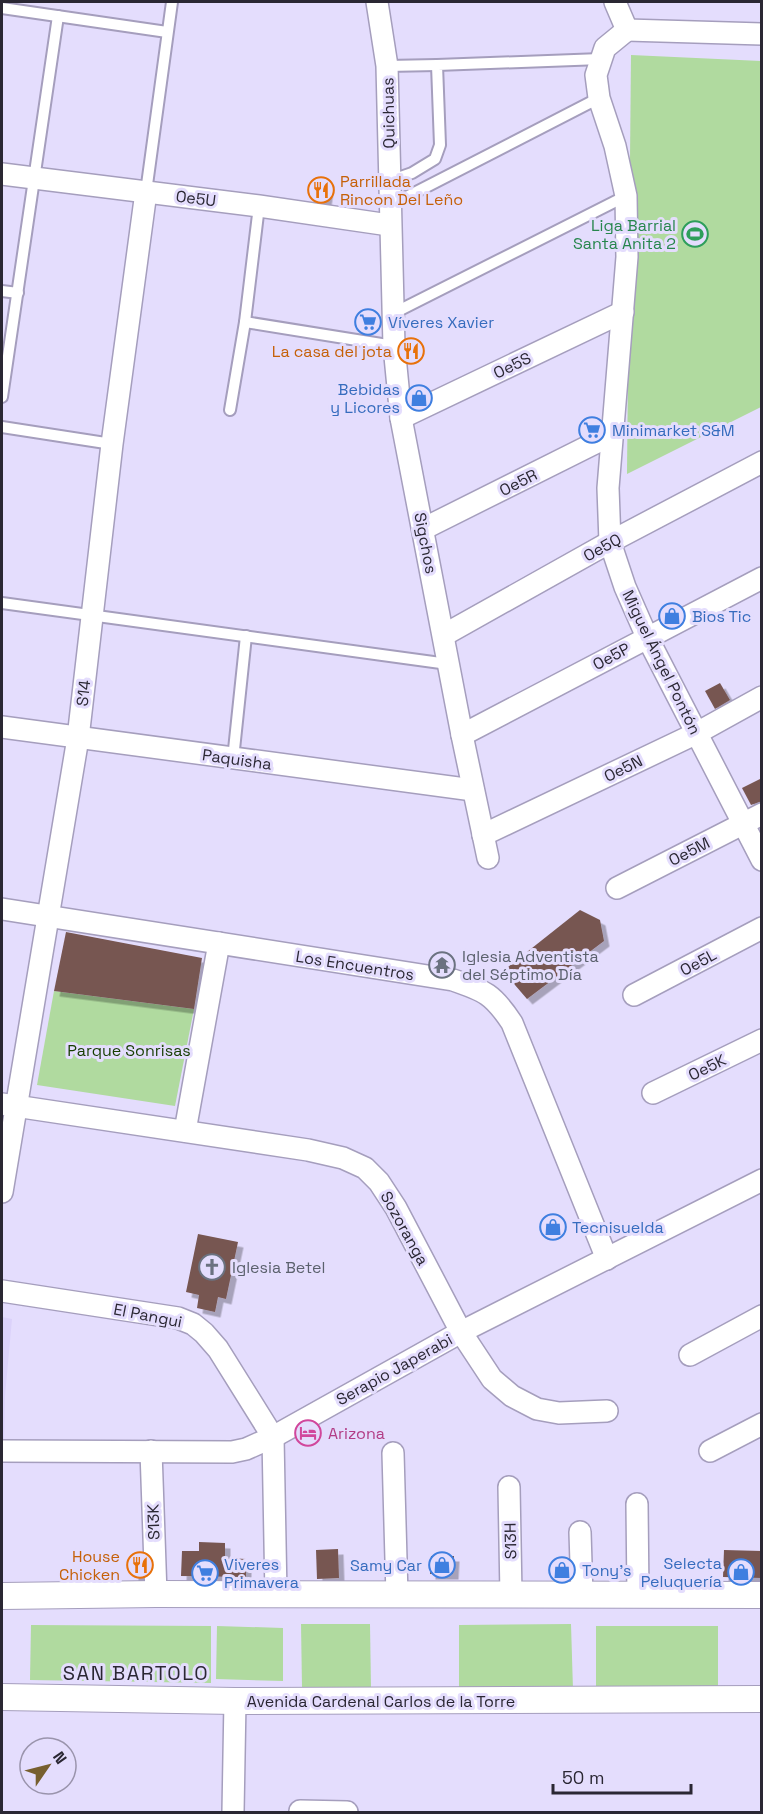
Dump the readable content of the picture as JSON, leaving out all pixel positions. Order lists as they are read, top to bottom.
{
  "streets": {
    "street": [
      "Quichuas",
      "Oe5U",
      "Oe5S",
      "Oe5R",
      "Sigchos",
      "Oe5Q",
      "Oe5P",
      "Miguel Ángel Pontón",
      "S14",
      "Paquisha",
      "Oe5N",
      "Oe5M",
      "Oe5L",
      "Los Encuentros",
      "Oe5K",
      "Sozoranga",
      "El Pangui",
      "Serapio Japerabi",
      "S13K",
      "S13H",
      "Avenida Cardenal Carlos de la Torre"
    ]
  },
  "crossings": [
    ["Quichuas", "Oe5U"],
    ["Quichuas", "Sigchos"],
    ["Oe5U", "Sigchos"],
    ["Oe5U", "S14"],
    ["Oe5S", "Sigchos"],
    ["Oe5S", "Miguel Ángel Pontón"],
    ["Oe5R", "Sigchos"],
    ["Oe5R", "Miguel Ángel Pontón"],
    ["Sigchos", "Oe5Q"],
    ["Sigchos", "Oe5P"],
    ["Sigchos", "Paquisha"],
    ["Sigchos", "Oe5N"],
    ["Oe5Q", "Miguel Ángel Pontón"],
    ["Oe5P", "Miguel Ángel Pontón"],
    ["Miguel Ángel Pontón", "Oe5N"],
    ["Miguel Ángel Pontón", "Oe5M"],
    ["S14", "Paquisha"],
    ["S14", "Los Encuentros"],
    ["S14", "Sozoranga"],
    ["Los Encuentros", "Serapio Japerabi"],
    ["Sozoranga", "Serapio Japerabi"],
    ["El Pangui", "Serapio Japerabi"],
    ["Serapio Japerabi", "S13K"]
  ],
  "districts": ["SAN BARTOLO"],
  "parks": ["Parque Sonrisas"],
  "places": {
    "restaurant": ["Parrillada Rincon Del Leño", "La casa del jota", "House Chicken"],
    "sports": ["Liga Barrial Santa Anita 2"],
    "supermarket": ["Víveres Xavier", "Minimarket S&M", "Viveres Primavera"],
    "shop": [
      "Bebidas y Licores",
      "Bios Tic",
      "Tecnisuelda",
      "Samy Car",
      "Tony's",
      "Selecta Peluquería"
    ],
    "temple": ["Iglesia Adventista del Séptimo Día"],
    "church": ["Iglesia Betel"],
    "hotel": ["Arizona"]
  },
  "scale_bar": "50 m",
  "north": "top right"
}
